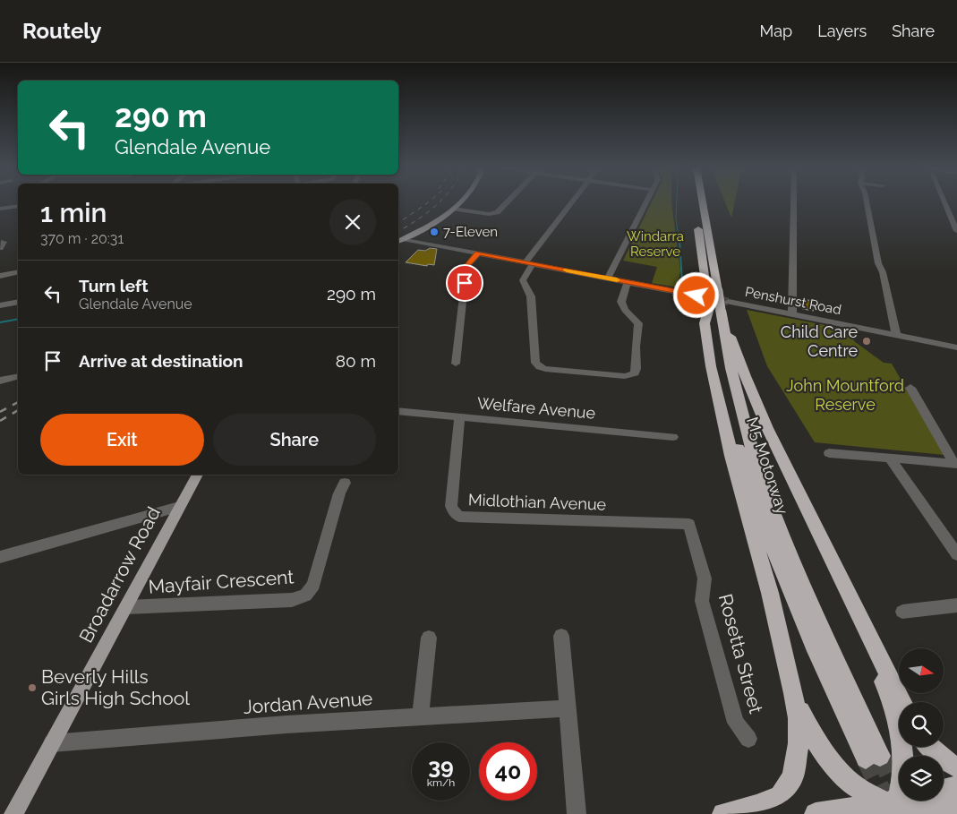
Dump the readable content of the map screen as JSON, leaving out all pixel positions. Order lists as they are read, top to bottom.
{
  "streets": {
    "highway": ["M5 Motorway"],
    "main road": ["Broadarrow Road"],
    "street": [
      "Penshurst Road",
      "Welfare Avenue",
      "Midlothian Avenue",
      "Mayfair Crescent",
      "Rosetta Street",
      "Jordan Avenue"
    ]
  },
  "crossings": [
    ["Penshurst Road", "M5 Motorway"],
    ["Welfare Avenue", "Midlothian Avenue"],
    ["Midlothian Avenue", "Rosetta Street"],
    ["Broadarrow Road", "Mayfair Crescent"],
    ["Broadarrow Road", "Jordan Avenue"]
  ],
  "parks": ["Windarra Reserve", "John Mountford Reserve"],
  "places": ["7-Eleven", "Child Care Centre", "Beverly Hills Girls High School"],
  "north": "right",
  "page": {
    "header": "Routely",
    "nav": ["Map", "Layers", "Share"],
    "turn": ["290 m", "Glendale Avenue"],
    "heading": ["1 min", "370 m · 20:31"],
    "list": [
      {
        "name": "Turn left",
        "note": "Glendale Avenue",
        "value": "290 m"
      },
      {
        "name": "Arrive at destination",
        "value": "80 m"
      }
    ],
    "buttons": ["Exit", "Share"],
    "speed": "39 km/h",
    "limit": "40"
  }
}
